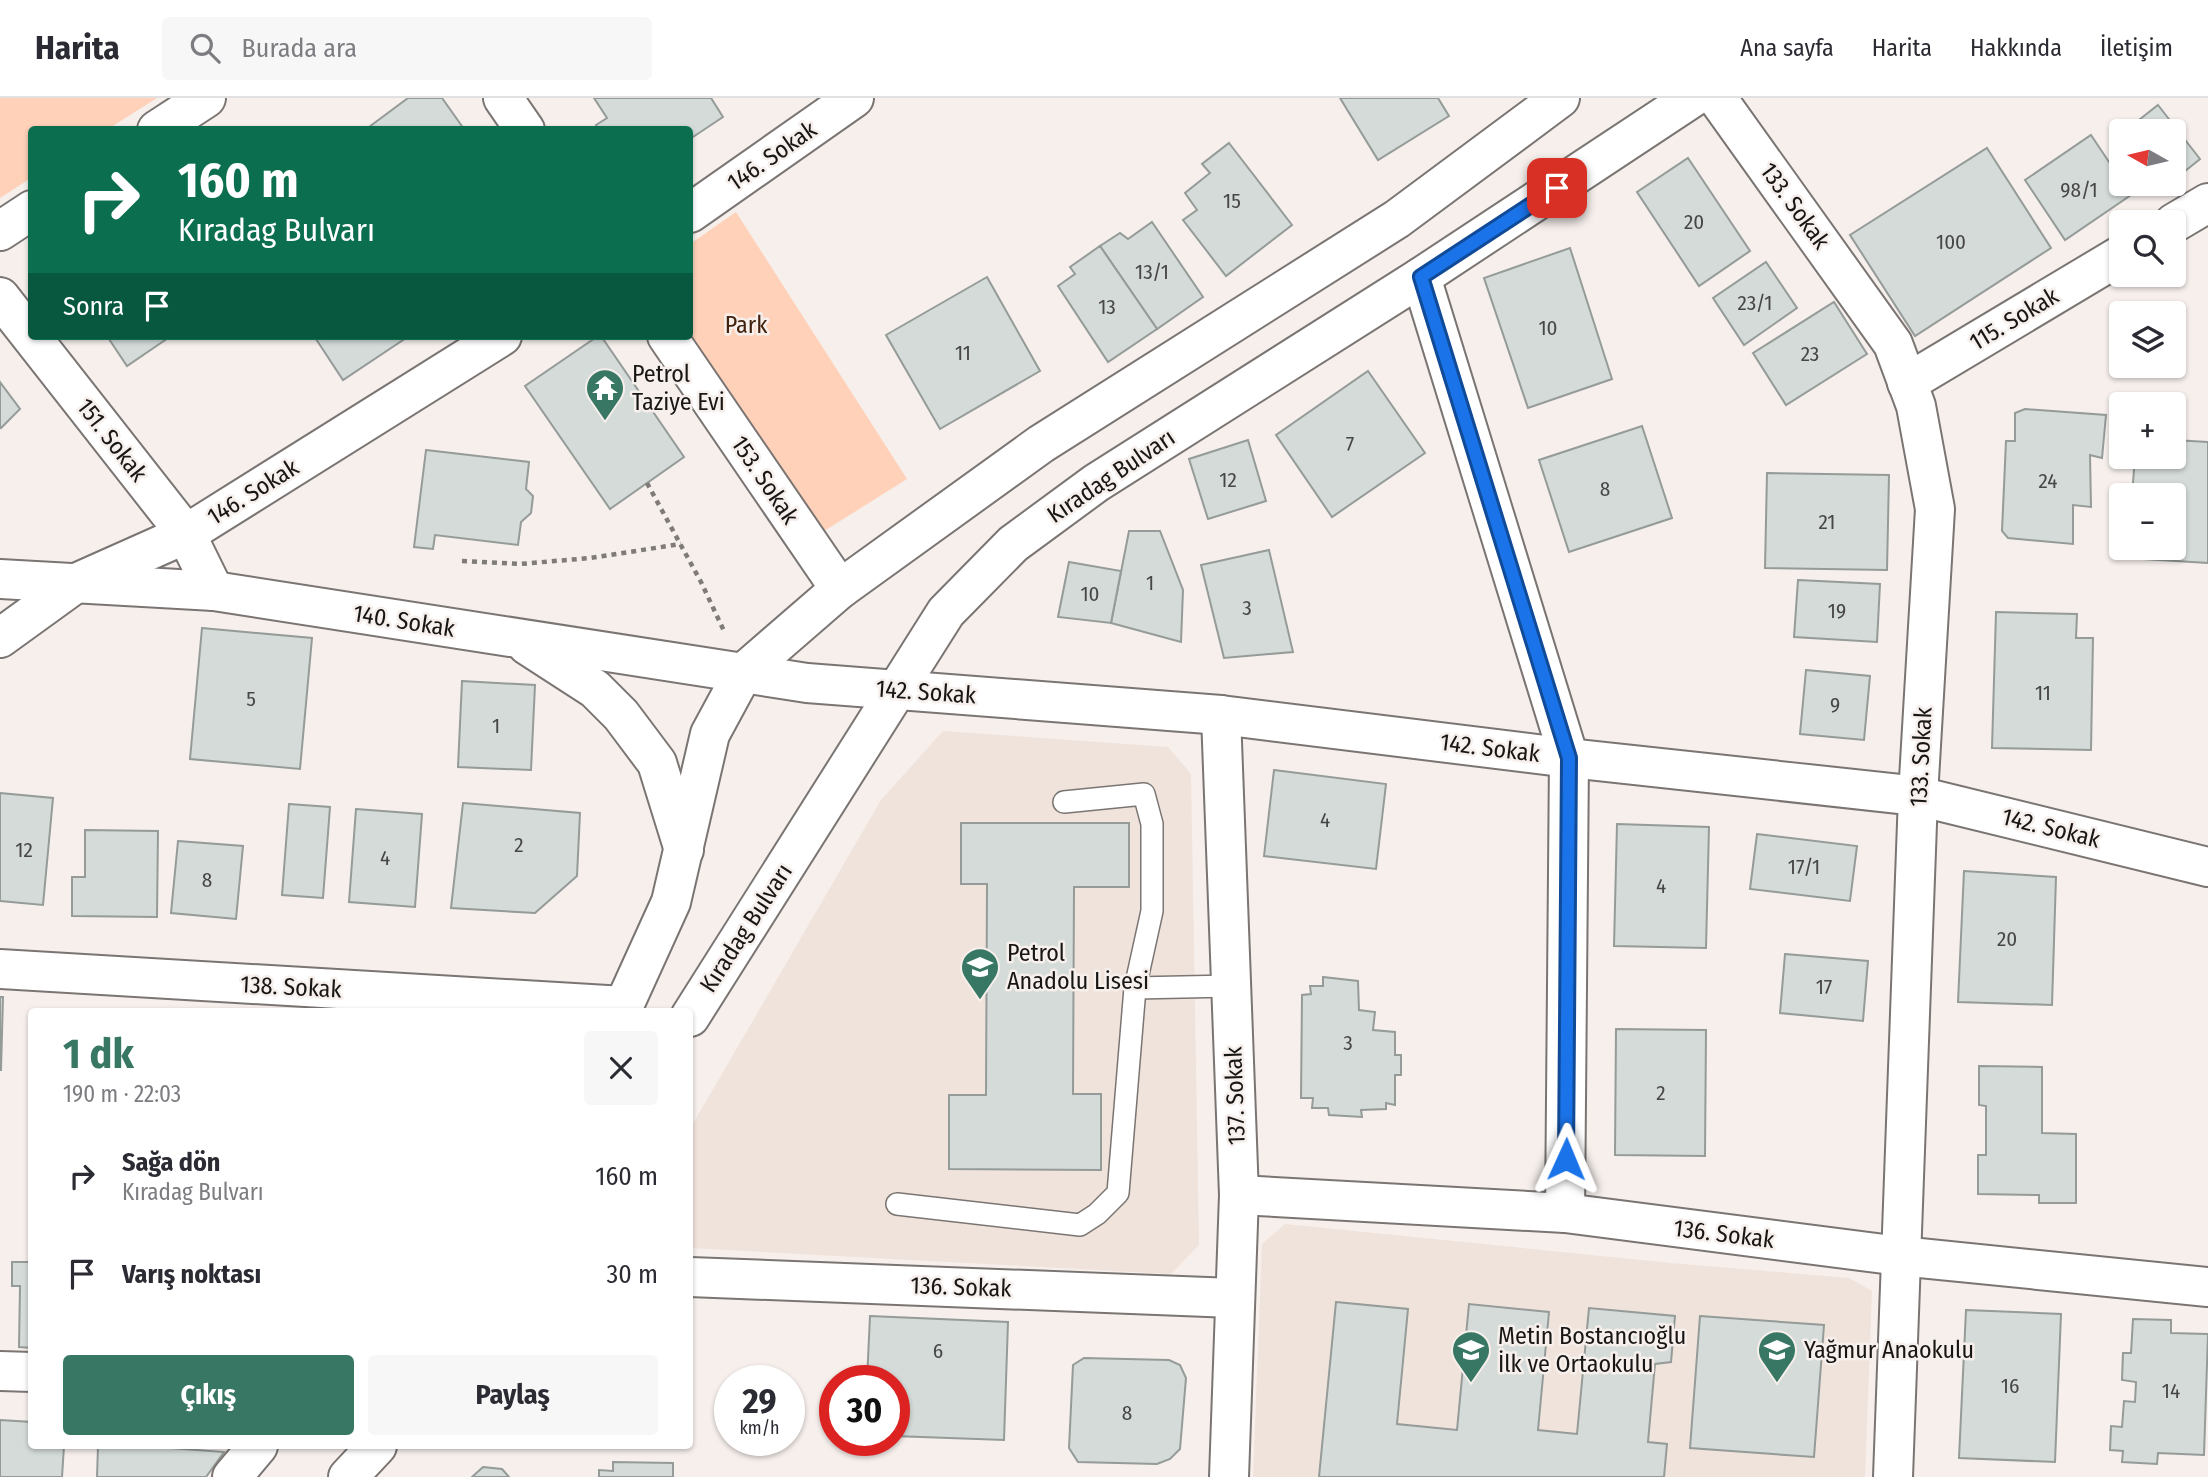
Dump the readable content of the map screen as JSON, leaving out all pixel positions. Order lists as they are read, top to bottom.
{
  "streets": {
    "street": [
      "146. Sokak",
      "133. Sokak",
      "115. Sokak",
      "151. Sokak",
      "Kıradag Bulvarı",
      "153. Sokak",
      "140. Sokak",
      "142. Sokak",
      "138. Sokak",
      "137. Sokak",
      "136. Sokak"
    ]
  },
  "crossings": [
    ["146. Sokak", "151. Sokak"],
    ["146. Sokak", "140. Sokak"],
    ["133. Sokak", "115. Sokak"],
    ["133. Sokak", "142. Sokak"],
    ["133. Sokak", "136. Sokak"],
    ["151. Sokak", "140. Sokak"],
    ["Kıradag Bulvarı", "142. Sokak"],
    ["140. Sokak", "142. Sokak"],
    ["142. Sokak", "137. Sokak"],
    ["137. Sokak", "136. Sokak"]
  ],
  "parks": ["Park"],
  "places": {
    "temple": ["Petrol Taziye Evi"],
    "school or university": ["Petrol Anadolu Lisesi", "Metin Bostancıoğlu İlk ve Ortaokulu", "Yağmur Anaokulu"]
  },
  "house_numbers": [
    "98/1",
    "15",
    "20",
    "100",
    "13/1",
    "23/1",
    "13",
    "10",
    "11",
    "23",
    "7",
    "12",
    "24",
    "8",
    "21",
    "1",
    "10",
    "3",
    "19",
    "11",
    "5",
    "9",
    "1",
    "4",
    "2",
    "12",
    "4",
    "17/1",
    "8",
    "4",
    "20",
    "17",
    "3",
    "2",
    "6",
    "16",
    "14",
    "8"
  ],
  "north": "left",
  "page": {
    "header": "Harita",
    "search": "Burada ara",
    "nav": [
      "Ana sayfa",
      "Harita",
      "Hakkında",
      "İletişim"
    ],
    "map_buttons": ["+", "−"],
    "turn": ["160 m", "Kıradag Bulvarı"],
    "then": "Sonra",
    "heading": ["1 dk", "190 m · 22:03"],
    "list": [
      {
        "name": "Sağa dön",
        "note": "Kıradag Bulvarı",
        "value": "160 m"
      },
      {
        "name": "Varış noktası",
        "value": "30 m"
      }
    ],
    "buttons": ["Çıkış", "Paylaş"],
    "speed": "29 km/h",
    "limit": "30"
  }
}
